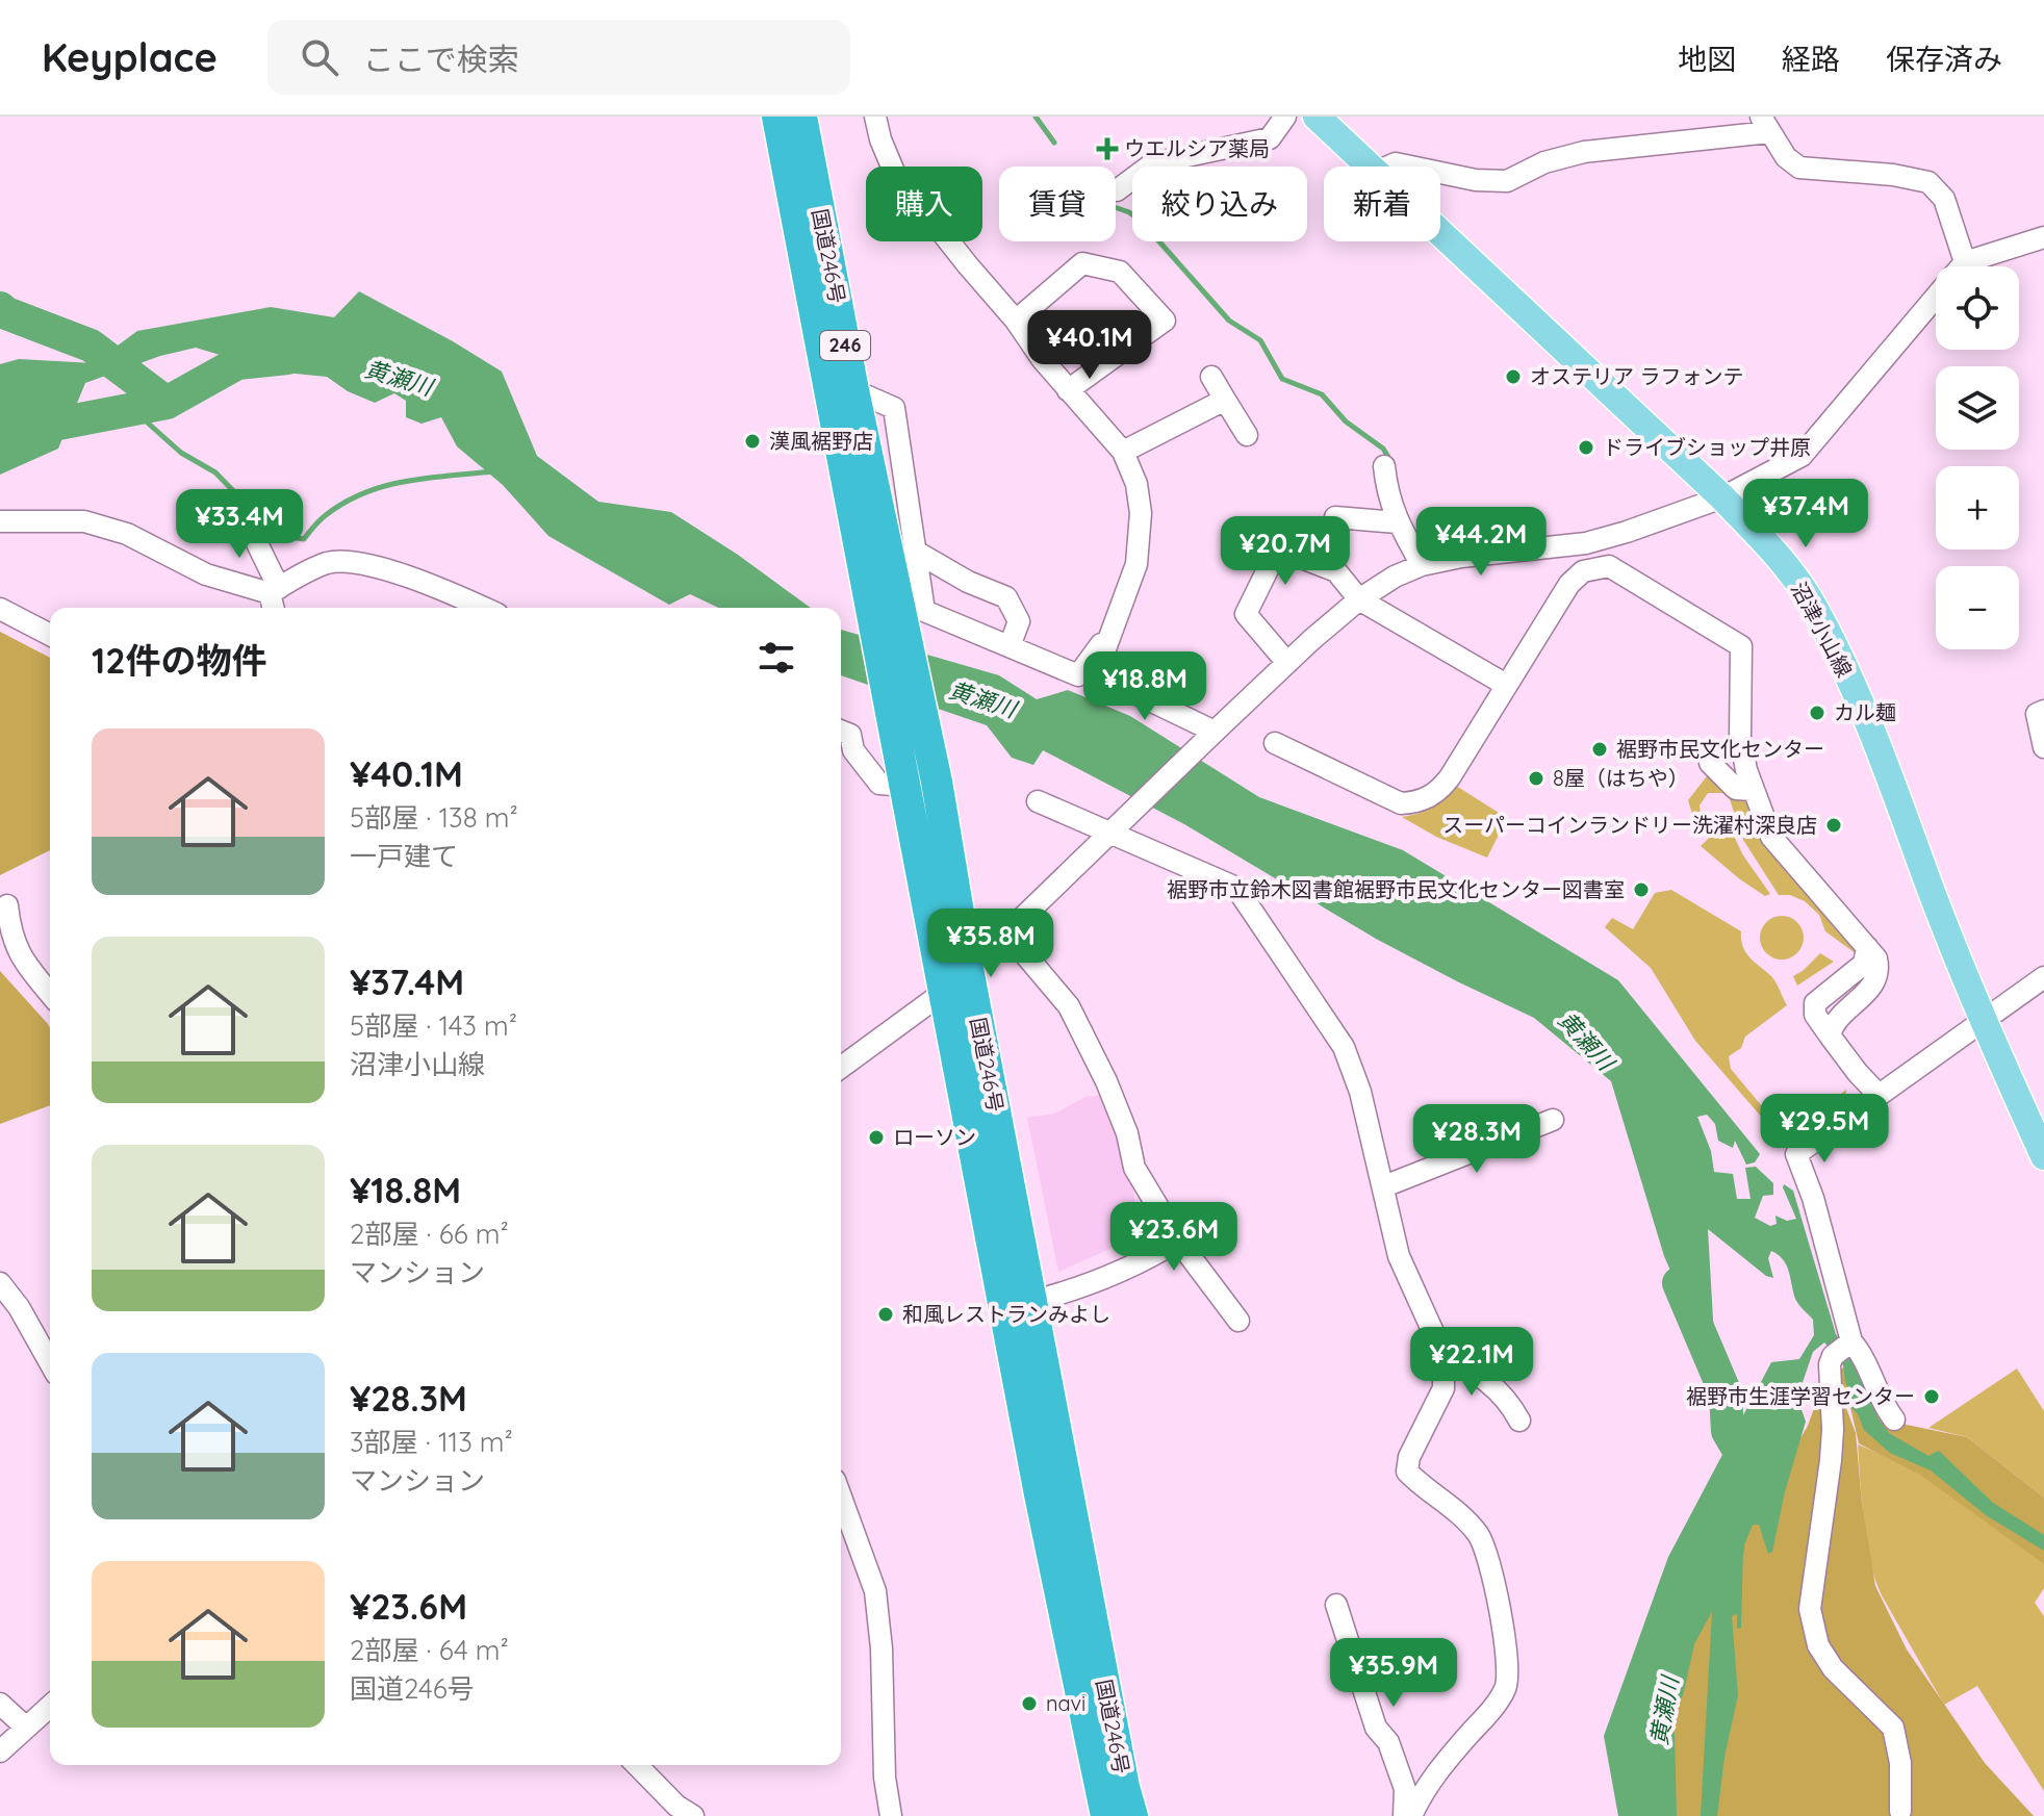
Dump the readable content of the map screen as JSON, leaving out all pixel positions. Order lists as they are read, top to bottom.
{
  "streets": {
    "highway": ["国道246号", "246"],
    "main road": ["沼津小山線"]
  },
  "water": ["黄瀬川"],
  "places": {
    "health": ["ウエルシア薬局"],
    "other": [
      "オステリア ラフォンテ",
      "漢風裾野店",
      "ドライブショップ井原",
      "カル麺",
      "裾野市民文化センター",
      "8屋（はちや）",
      "スーパーコインランドリー洗濯村深良店",
      "裾野市立鈴木図書館裾野市民文化センター図書室",
      "ローソン",
      "和風レストランみよし",
      "裾野市生涯学習センター",
      "navi"
    ]
  },
  "page": {
    "header": "Keyplace",
    "search": "ここで検索",
    "nav": ["地図", "経路", "保存済み"],
    "chip": [
      "購入",
      "賃貸",
      "絞り込み",
      "新着"
    ],
    "map_buttons": ["+", "−"],
    "price": [
      "¥40.1M",
      "¥37.4M",
      "¥33.4M",
      "¥44.2M",
      "¥20.7M",
      "¥18.8M",
      "¥35.8M",
      "¥29.5M",
      "¥28.3M",
      "¥23.6M",
      "¥22.1M",
      "¥35.9M"
    ],
    "heading": "12件の物件",
    "list": [
      {
        "name": "¥40.1M",
        "note": "5部屋 · 138 m² · 一戸建て"
      },
      {
        "name": "¥37.4M",
        "note": "5部屋 · 143 m² · 沼津小山線"
      },
      {
        "name": "¥18.8M",
        "note": "2部屋 · 66 m² · マンション"
      },
      {
        "name": "¥28.3M",
        "note": "3部屋 · 113 m² · マンション"
      },
      {
        "name": "¥23.6M",
        "note": "2部屋 · 64 m² · 国道246号"
      }
    ]
  }
}
